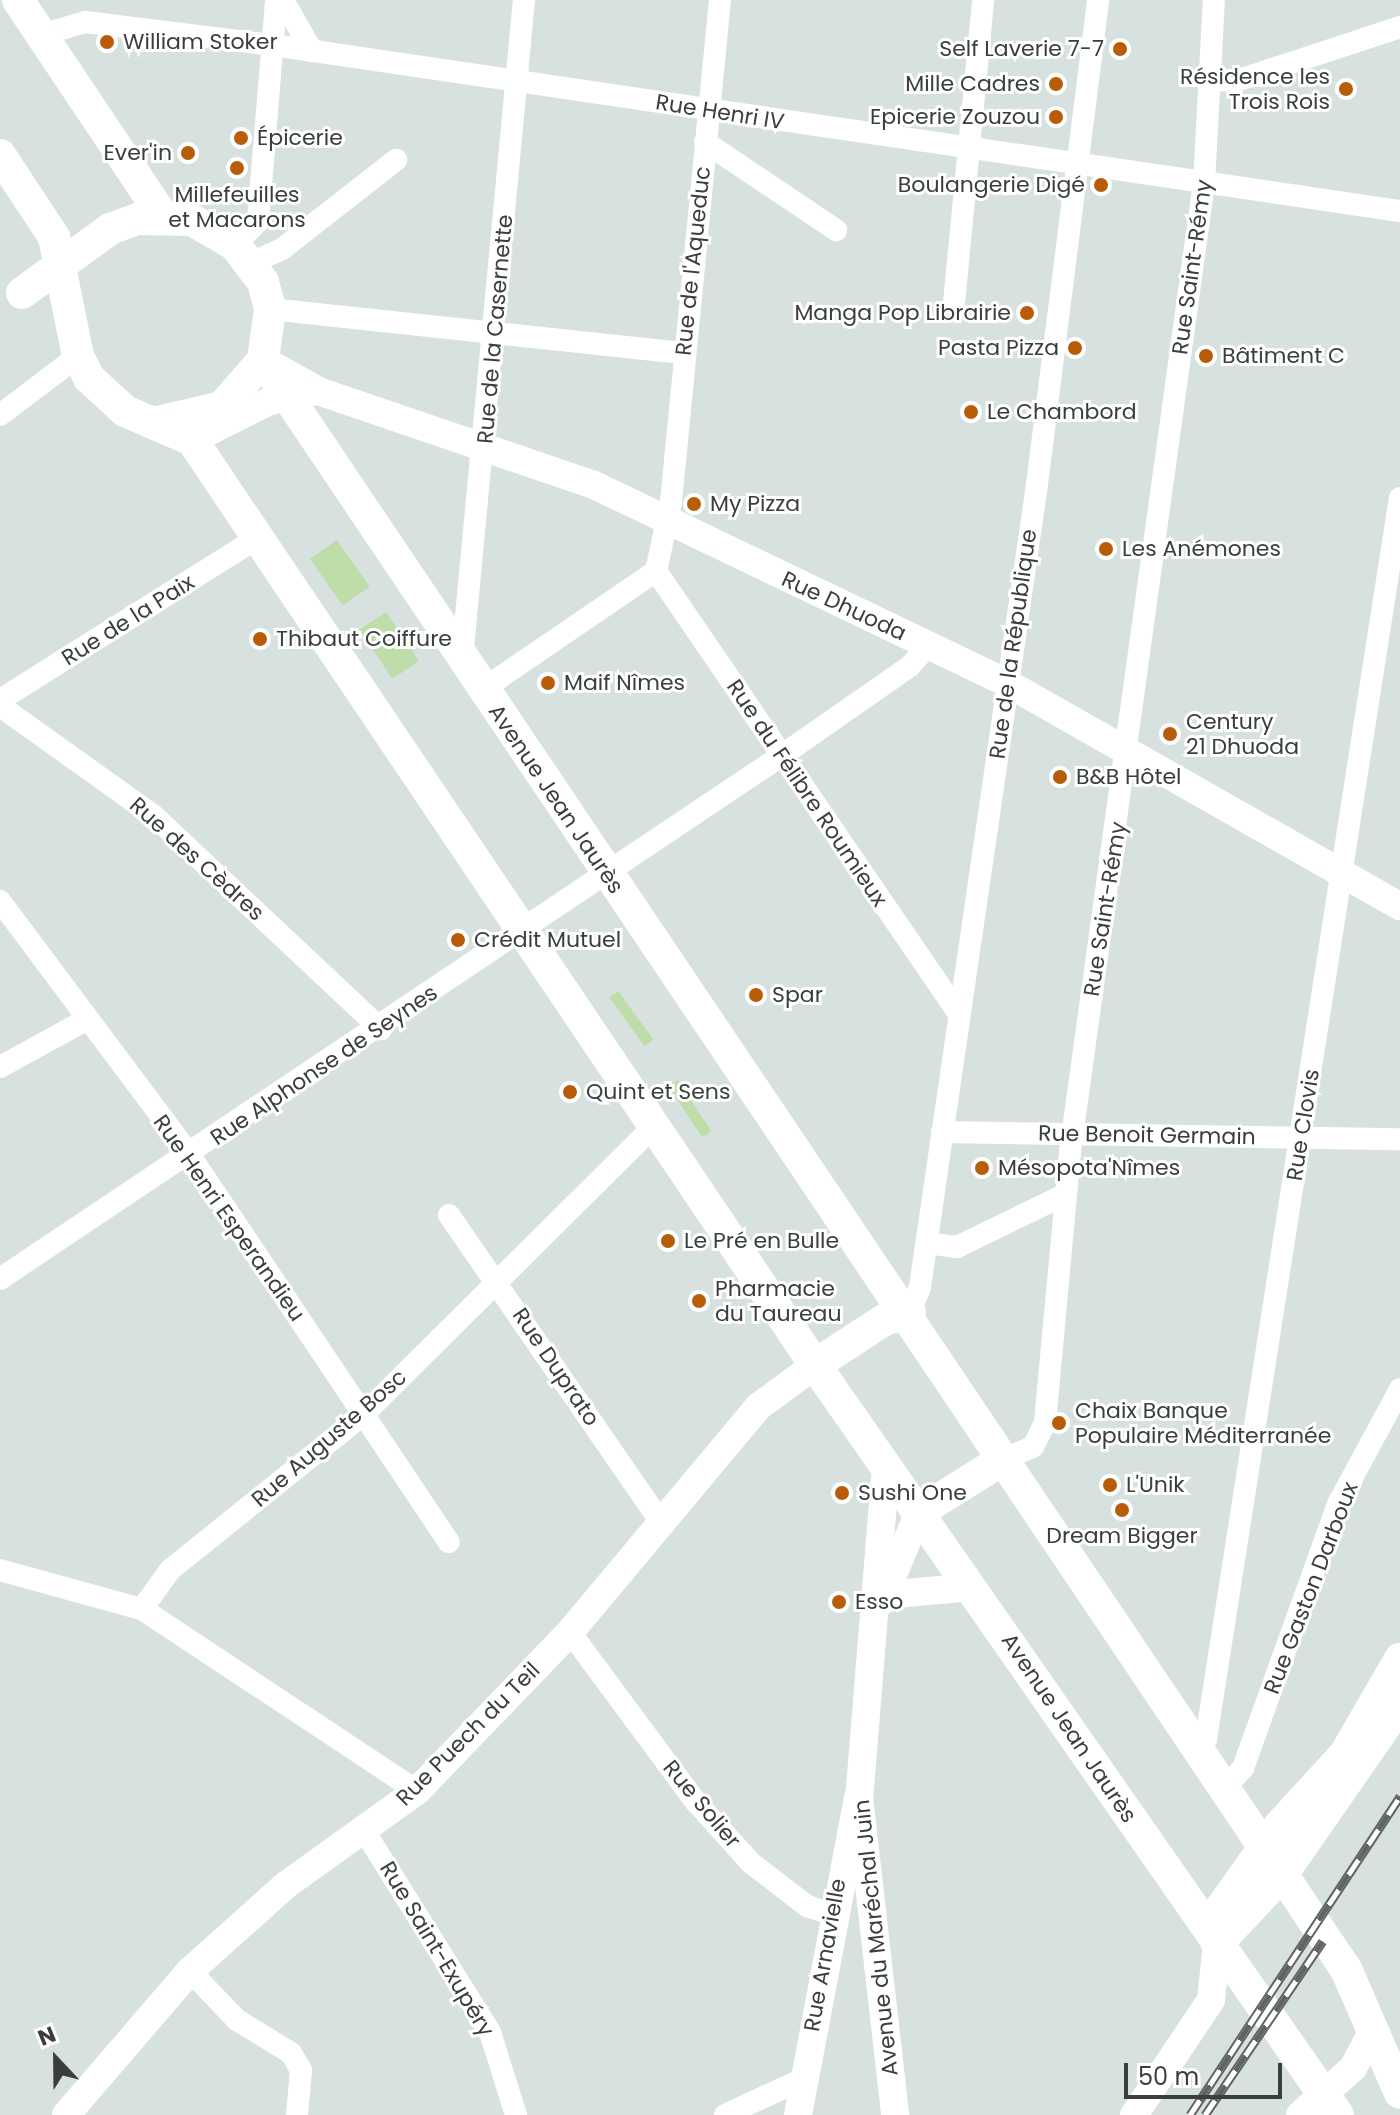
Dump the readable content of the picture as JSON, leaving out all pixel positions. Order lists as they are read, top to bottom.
{
  "streets": {
    "main road": ["Avenue Jean Jaurès"],
    "street": [
      "Rue Henri IV",
      "Rue de l'Aqueduc",
      "Rue Saint-Rémy",
      "Rue de la Casernette",
      "Rue Dhuoda",
      "Rue de la Paix",
      "Rue de la République",
      "Rue du Félibre Roumieux",
      "Rue des Cèdres",
      "Rue Alphonse de Seynes",
      "Rue Clovis",
      "Rue Benoit Germain",
      "Rue Henri Esperandieu",
      "Rue Duprato",
      "Rue Auguste Bosc",
      "Rue Gaston Darboux",
      "Rue Puech du Teil",
      "Rue Solier",
      "Avenue du Maréchal Juin",
      "Rue Saint-Exupéry",
      "Rue Arnavielle"
    ]
  },
  "crossings": [
    ["Rue Henri IV", "Rue de l'Aqueduc"],
    ["Rue Henri IV", "Rue Saint-Rémy"],
    ["Rue Henri IV", "Rue de la Casernette"],
    ["Rue Henri IV", "Rue de la République"],
    ["Rue de l'Aqueduc", "Rue Dhuoda"],
    ["Rue de l'Aqueduc", "Rue du Félibre Roumieux"],
    ["Rue Saint-Rémy", "Rue Dhuoda"],
    ["Rue Saint-Rémy", "Avenue Jean Jaurès"],
    ["Rue Saint-Rémy", "Rue Benoit Germain"],
    ["Rue de la Casernette", "Rue Dhuoda"],
    ["Rue de la Casernette", "Avenue Jean Jaurès"],
    ["Rue Dhuoda", "Rue de la République"],
    ["Rue Dhuoda", "Avenue Jean Jaurès"],
    ["Rue Dhuoda", "Rue Alphonse de Seynes"],
    ["Rue Dhuoda", "Rue Clovis"],
    ["Rue de la Paix", "Avenue Jean Jaurès"],
    ["Rue de la Paix", "Rue des Cèdres"],
    ["Rue de la République", "Rue du Félibre Roumieux"],
    ["Rue de la République", "Avenue Jean Jaurès"],
    ["Rue de la République", "Rue Benoit Germain"],
    ["Rue du Félibre Roumieux", "Rue Alphonse de Seynes"],
    ["Avenue Jean Jaurès", "Rue Alphonse de Seynes"],
    ["Avenue Jean Jaurès", "Rue Clovis"],
    ["Avenue Jean Jaurès", "Rue Auguste Bosc"],
    ["Avenue Jean Jaurès", "Rue Gaston Darboux"],
    ["Avenue Jean Jaurès", "Rue Puech du Teil"],
    ["Avenue Jean Jaurès", "Avenue du Maréchal Juin"],
    ["Rue des Cèdres", "Rue Alphonse de Seynes"],
    ["Rue Alphonse de Seynes", "Rue Henri Esperandieu"],
    ["Rue Clovis", "Rue Benoit Germain"],
    ["Rue Henri Esperandieu", "Rue Auguste Bosc"],
    ["Rue Duprato", "Rue Auguste Bosc"],
    ["Rue Duprato", "Rue Puech du Teil"],
    ["Rue Puech du Teil", "Rue Solier"],
    ["Rue Puech du Teil", "Rue Saint-Exupéry"],
    ["Rue Solier", "Avenue du Maréchal Juin"],
    ["Rue Solier", "Rue Arnavielle"],
    ["Avenue du Maréchal Juin", "Rue Arnavielle"]
  ],
  "places": [
    "William Stoker",
    "Self Laverie 7-7",
    "Mille Cadres",
    "Résidence les Trois Rois",
    "Epicerie Zouzou",
    "Épicerie",
    "Ever'in",
    "Millefeuilles et Macarons",
    "Boulangerie Digé",
    "Manga Pop Librairie",
    "Pasta Pizza",
    "Bâtiment C",
    "Le Chambord",
    "My Pizza",
    "Les Anémones",
    "Thibaut Coiffure",
    "Maif Nîmes",
    "Century 21 Dhuoda",
    "B&B Hôtel",
    "Crédit Mutuel",
    "Spar",
    "Quint et Sens",
    "Mésopota'Nîmes",
    "Le Pré en Bulle",
    "Pharmacie du Taureau",
    "Chaix Banque Populaire Méditerranée",
    "L'Unik",
    "Sushi One",
    "Dream Bigger",
    "Esso"
  ],
  "scale_bar": "50 m",
  "north": "top"
}
